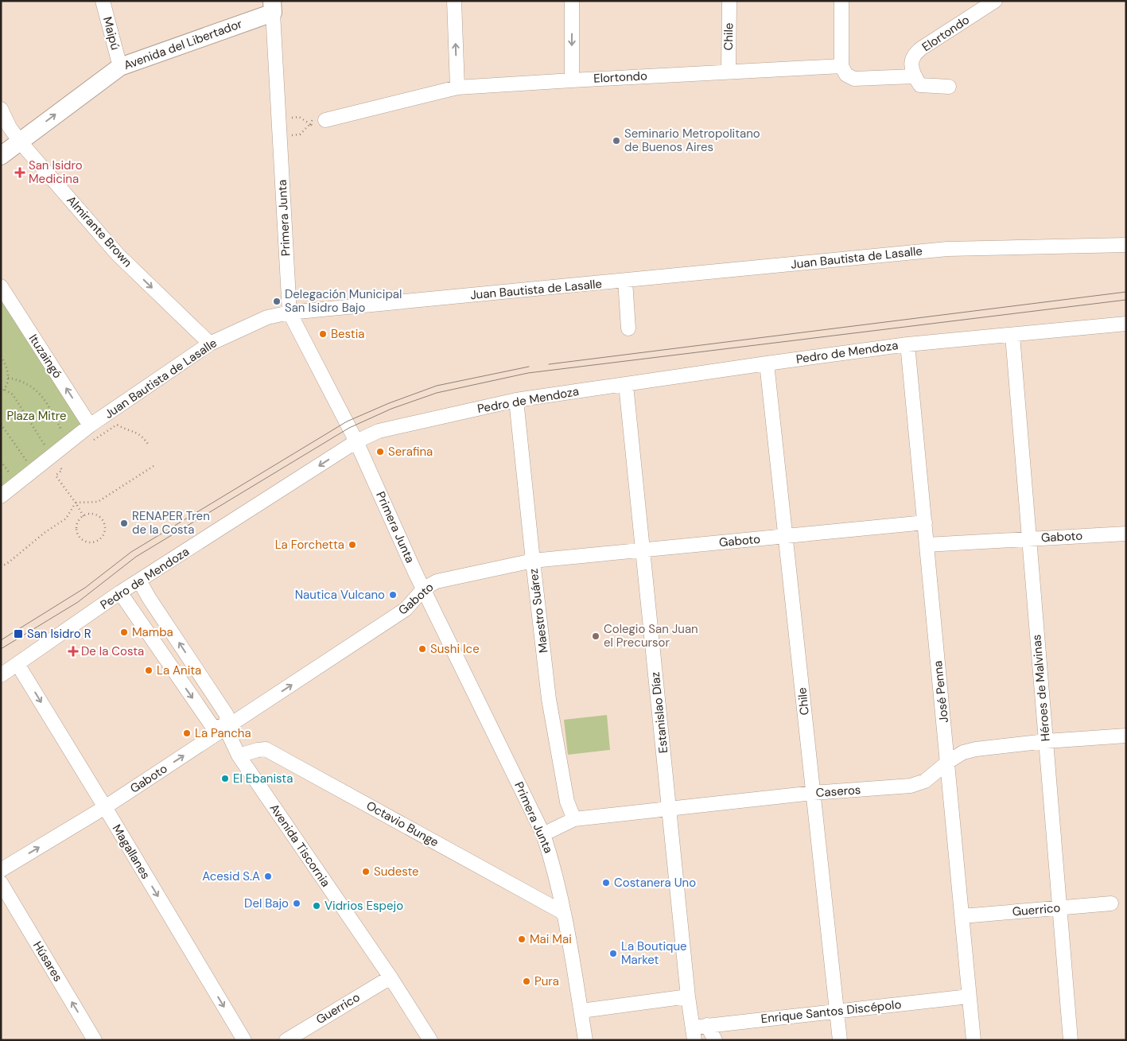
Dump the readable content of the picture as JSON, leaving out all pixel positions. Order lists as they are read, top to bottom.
{
  "streets": {
    "main road": ["Avenida del Libertador"],
    "street": [
      "Maipú",
      "Elortondo",
      "Chile",
      "Primera Junta",
      "Almirante Brown",
      "Juan Bautista de Lasalle",
      "Pedro de Mendoza",
      "Ituzaingó",
      "Gaboto",
      "Maestro Suárez",
      "Héroes de Malvinas",
      "José Penna",
      "Estanislao Díaz",
      "Caseros",
      "Octavio Bunge",
      "Avenida Tiscornia",
      "Magallanes",
      "Guerrico",
      "Húsares",
      "Enrique Santos Discépolo"
    ]
  },
  "crossings": [
    ["Maipú", "Avenida del Libertador"],
    ["Elortondo", "Chile"],
    ["Chile", "Pedro de Mendoza"],
    ["Chile", "Gaboto"],
    ["Chile", "Caseros"],
    ["Chile", "Enrique Santos Discépolo"],
    ["Avenida del Libertador", "Primera Junta"],
    ["Avenida del Libertador", "Almirante Brown"],
    ["Primera Junta", "Juan Bautista de Lasalle"],
    ["Primera Junta", "Pedro de Mendoza"],
    ["Primera Junta", "Gaboto"],
    ["Primera Junta", "Caseros"],
    ["Primera Junta", "Octavio Bunge"],
    ["Almirante Brown", "Juan Bautista de Lasalle"],
    ["Juan Bautista de Lasalle", "Ituzaingó"],
    ["Pedro de Mendoza", "Maestro Suárez"],
    ["Pedro de Mendoza", "Héroes de Malvinas"],
    ["Pedro de Mendoza", "José Penna"],
    ["Pedro de Mendoza", "Estanislao Díaz"],
    ["Pedro de Mendoza", "Avenida Tiscornia"],
    ["Pedro de Mendoza", "Magallanes"],
    ["Gaboto", "Maestro Suárez"],
    ["Gaboto", "Héroes de Malvinas"],
    ["Gaboto", "José Penna"],
    ["Gaboto", "Estanislao Díaz"],
    ["Gaboto", "Avenida Tiscornia"],
    ["Gaboto", "Magallanes"],
    ["Maestro Suárez", "Caseros"],
    ["Héroes de Malvinas", "Caseros"],
    ["Héroes de Malvinas", "Guerrico"],
    ["José Penna", "Caseros"],
    ["José Penna", "Guerrico"],
    ["José Penna", "Enrique Santos Discépolo"],
    ["Estanislao Díaz", "Caseros"],
    ["Estanislao Díaz", "Enrique Santos Discépolo"],
    ["Octavio Bunge", "Avenida Tiscornia"],
    ["Avenida Tiscornia", "Guerrico"]
  ],
  "one_way": [
    "Avenida del Libertador",
    "Almirante Brown",
    "Ituzaingó",
    "Gaboto",
    "Magallanes",
    "Húsares"
  ],
  "parks": ["Plaza Mitre"],
  "places": {
    "other": [
      "Seminario Metropolitano de Buenos Aires",
      "Delegación Municipal San Isidro Bajo",
      "Bestia",
      "Serafina",
      "RENAPER Tren de la Costa",
      "La Forchetta",
      "Nautica Vulcano",
      "Mamba",
      "Colegio San Juan el Precursor",
      "Sushi Ice",
      "La Anita",
      "La Pancha",
      "El Ebanista",
      "Sudeste",
      "Acesid S.A",
      "Costanera Uno",
      "Del Bajo",
      "Vidrios Espejo",
      "Mai Mai",
      "La Boutique Market",
      "Pura"
    ],
    "health": ["San Isidro Medicina", "De la Costa"],
    "transit": ["San Isidro R"]
  }
}
